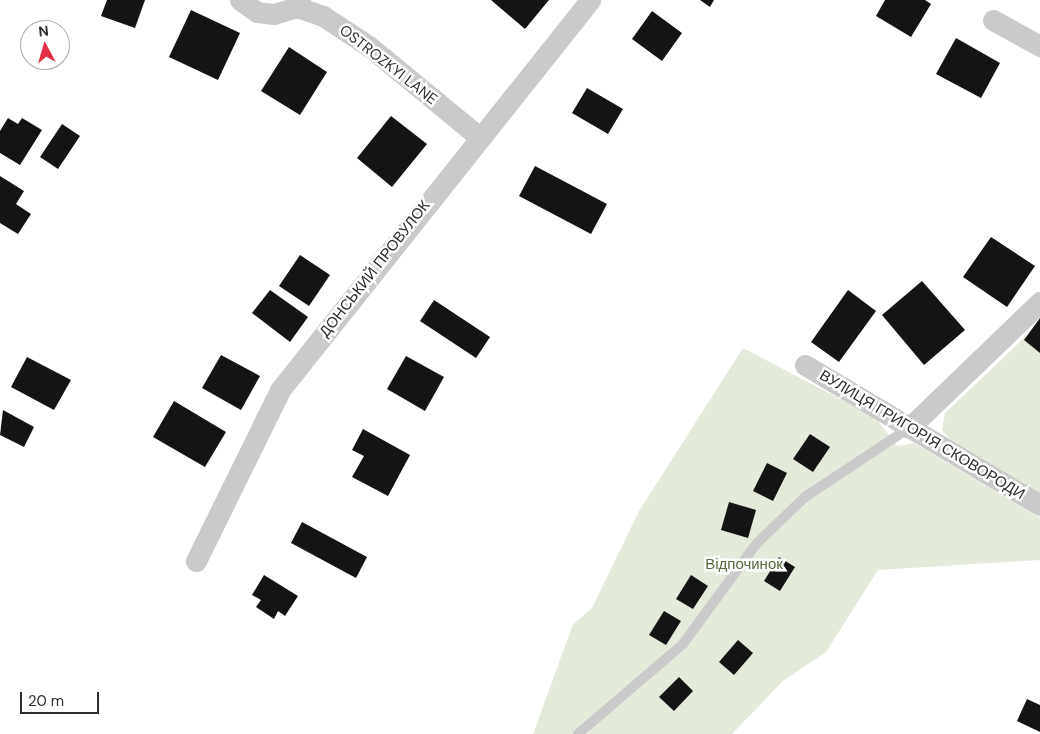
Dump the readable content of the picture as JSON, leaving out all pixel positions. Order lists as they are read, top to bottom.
{
  "streets": {
    "street": ["OSTROZKYI LANE", "ДОНСЬКИЙ ПРОВУЛОК", "ВУЛИЦЯ ГРИГОРІЯ СКОВОРОДИ"]
  },
  "crossings": [
    ["OSTROZKYI LANE", "ДОНСЬКИЙ ПРОВУЛОК"]
  ],
  "parks": ["Відпочинок"],
  "scale_bar": "20 m",
  "north": "top"
}
